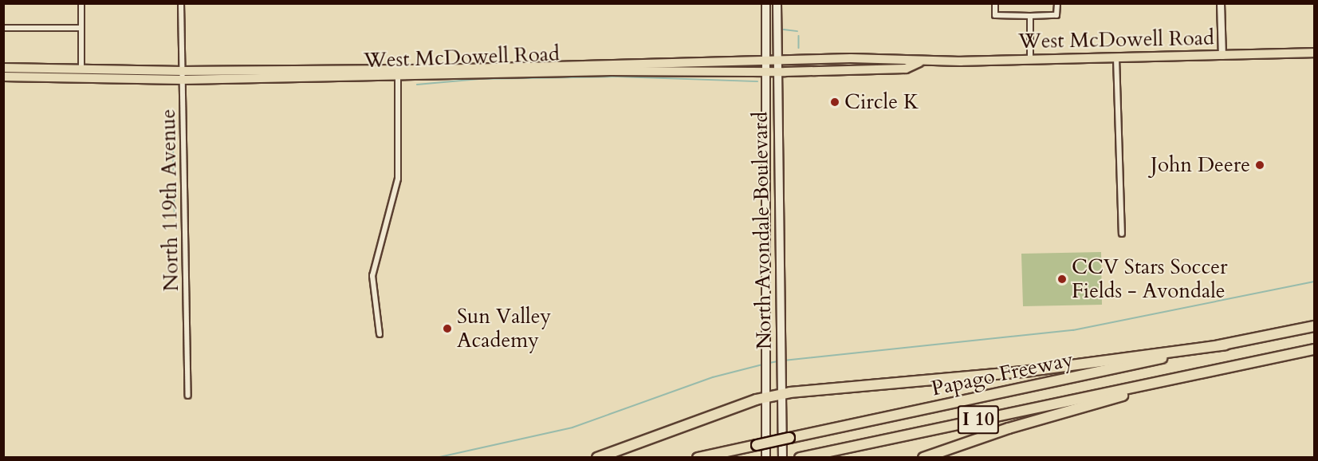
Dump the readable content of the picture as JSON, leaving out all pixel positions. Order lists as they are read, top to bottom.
{
  "streets": {
    "highway": ["Papago Freeway", "I 10"],
    "main road": ["West McDowell Road", "North Avondale Boulevard"],
    "street": ["North 119th Avenue"]
  },
  "crossings": [
    ["West McDowell Road", "North 119th Avenue"],
    ["West McDowell Road", "North Avondale Boulevard"]
  ],
  "places": [
    "Circle K",
    "John Deere",
    "CCV Stars Soccer Fields - Avondale",
    "Sun Valley Academy"
  ]
}
